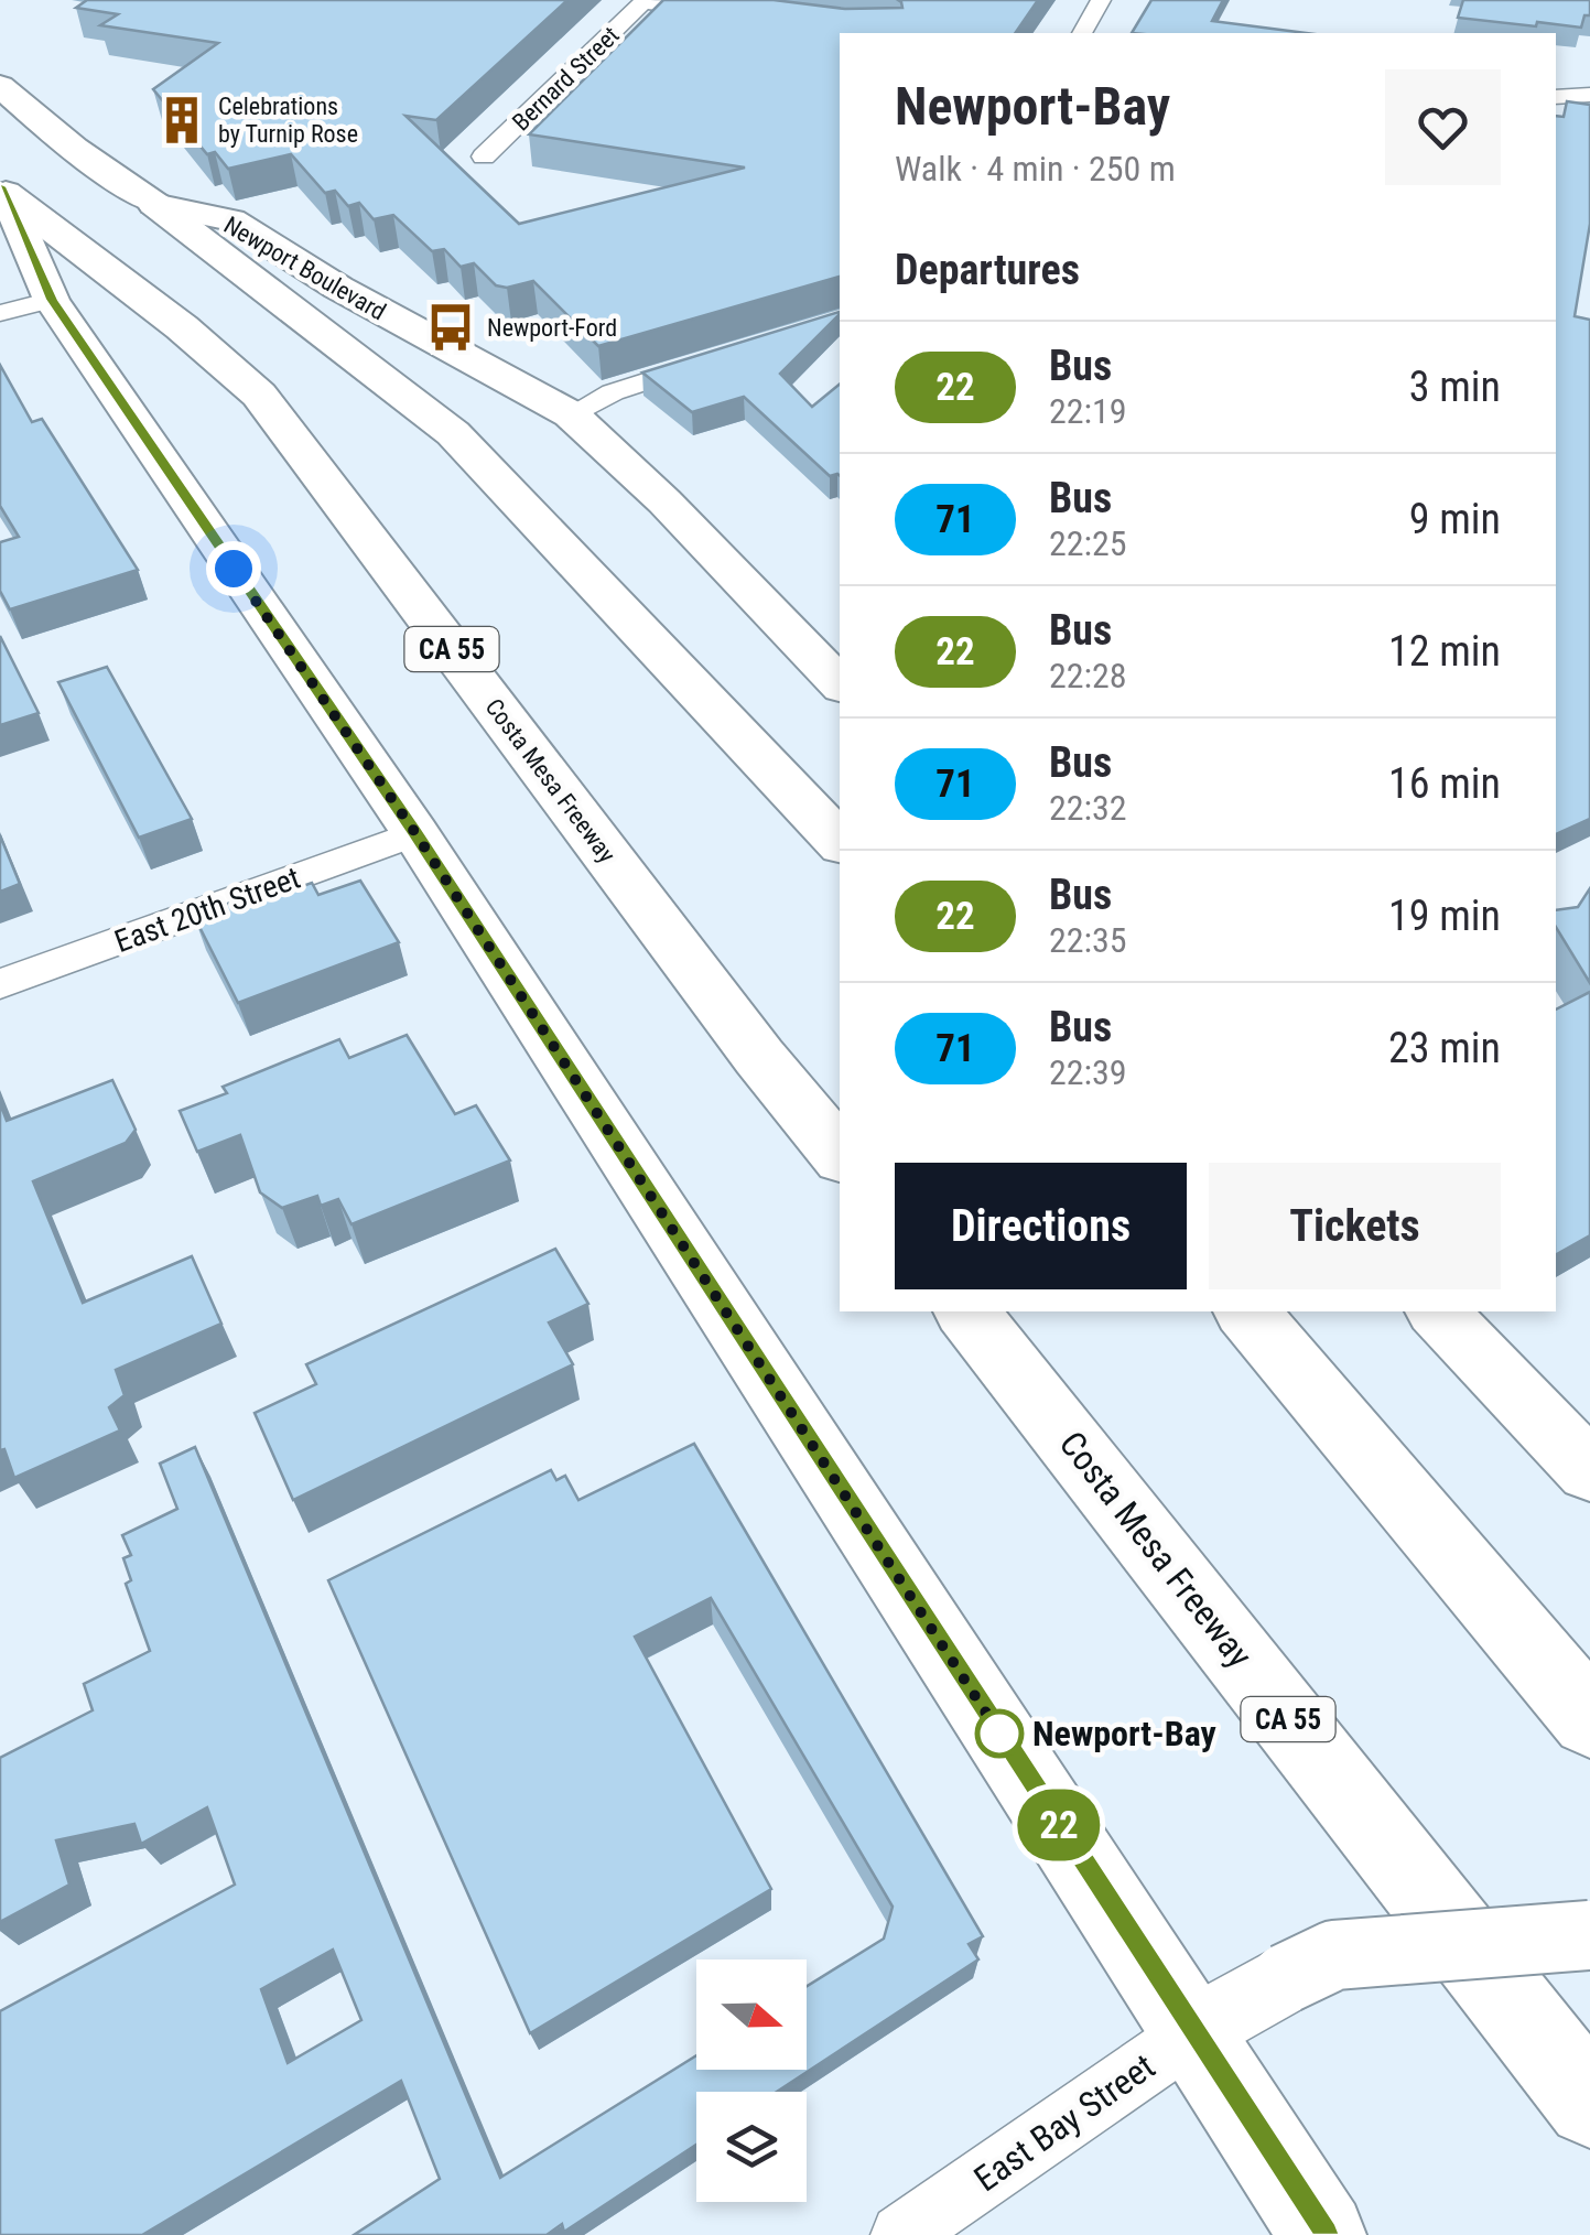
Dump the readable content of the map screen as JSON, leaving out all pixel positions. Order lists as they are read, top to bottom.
{
  "streets": {
    "highway": ["Newport Boulevard", "CA 55", "Costa Mesa Freeway"],
    "street": ["Bernard Street", "East 20th Street", "East Bay Street"]
  },
  "places": {
    "building": ["Celebrations by Turnip Rose"],
    "bus stop": ["Newport-Ford"],
    "other": ["Newport-Bay"]
  },
  "lines": ["bus line 22"],
  "north": "right",
  "page": {
    "on_map": "22",
    "heading": [
      ["Newport-Bay", "Walk · 4 min · 250 m"],
      "Departures"
    ],
    "list": [
      {
        "mark": "22",
        "name": "Bus",
        "note": "22:19",
        "value": "3 min"
      },
      {
        "mark": "71",
        "name": "Bus",
        "note": "22:25",
        "value": "9 min"
      },
      {
        "mark": "22",
        "name": "Bus",
        "note": "22:28",
        "value": "12 min"
      },
      {
        "mark": "71",
        "name": "Bus",
        "note": "22:32",
        "value": "16 min"
      },
      {
        "mark": "22",
        "name": "Bus",
        "note": "22:35",
        "value": "19 min"
      },
      {
        "mark": "71",
        "name": "Bus",
        "note": "22:39",
        "value": "23 min"
      }
    ],
    "buttons": ["Directions", "Tickets"]
  }
}
